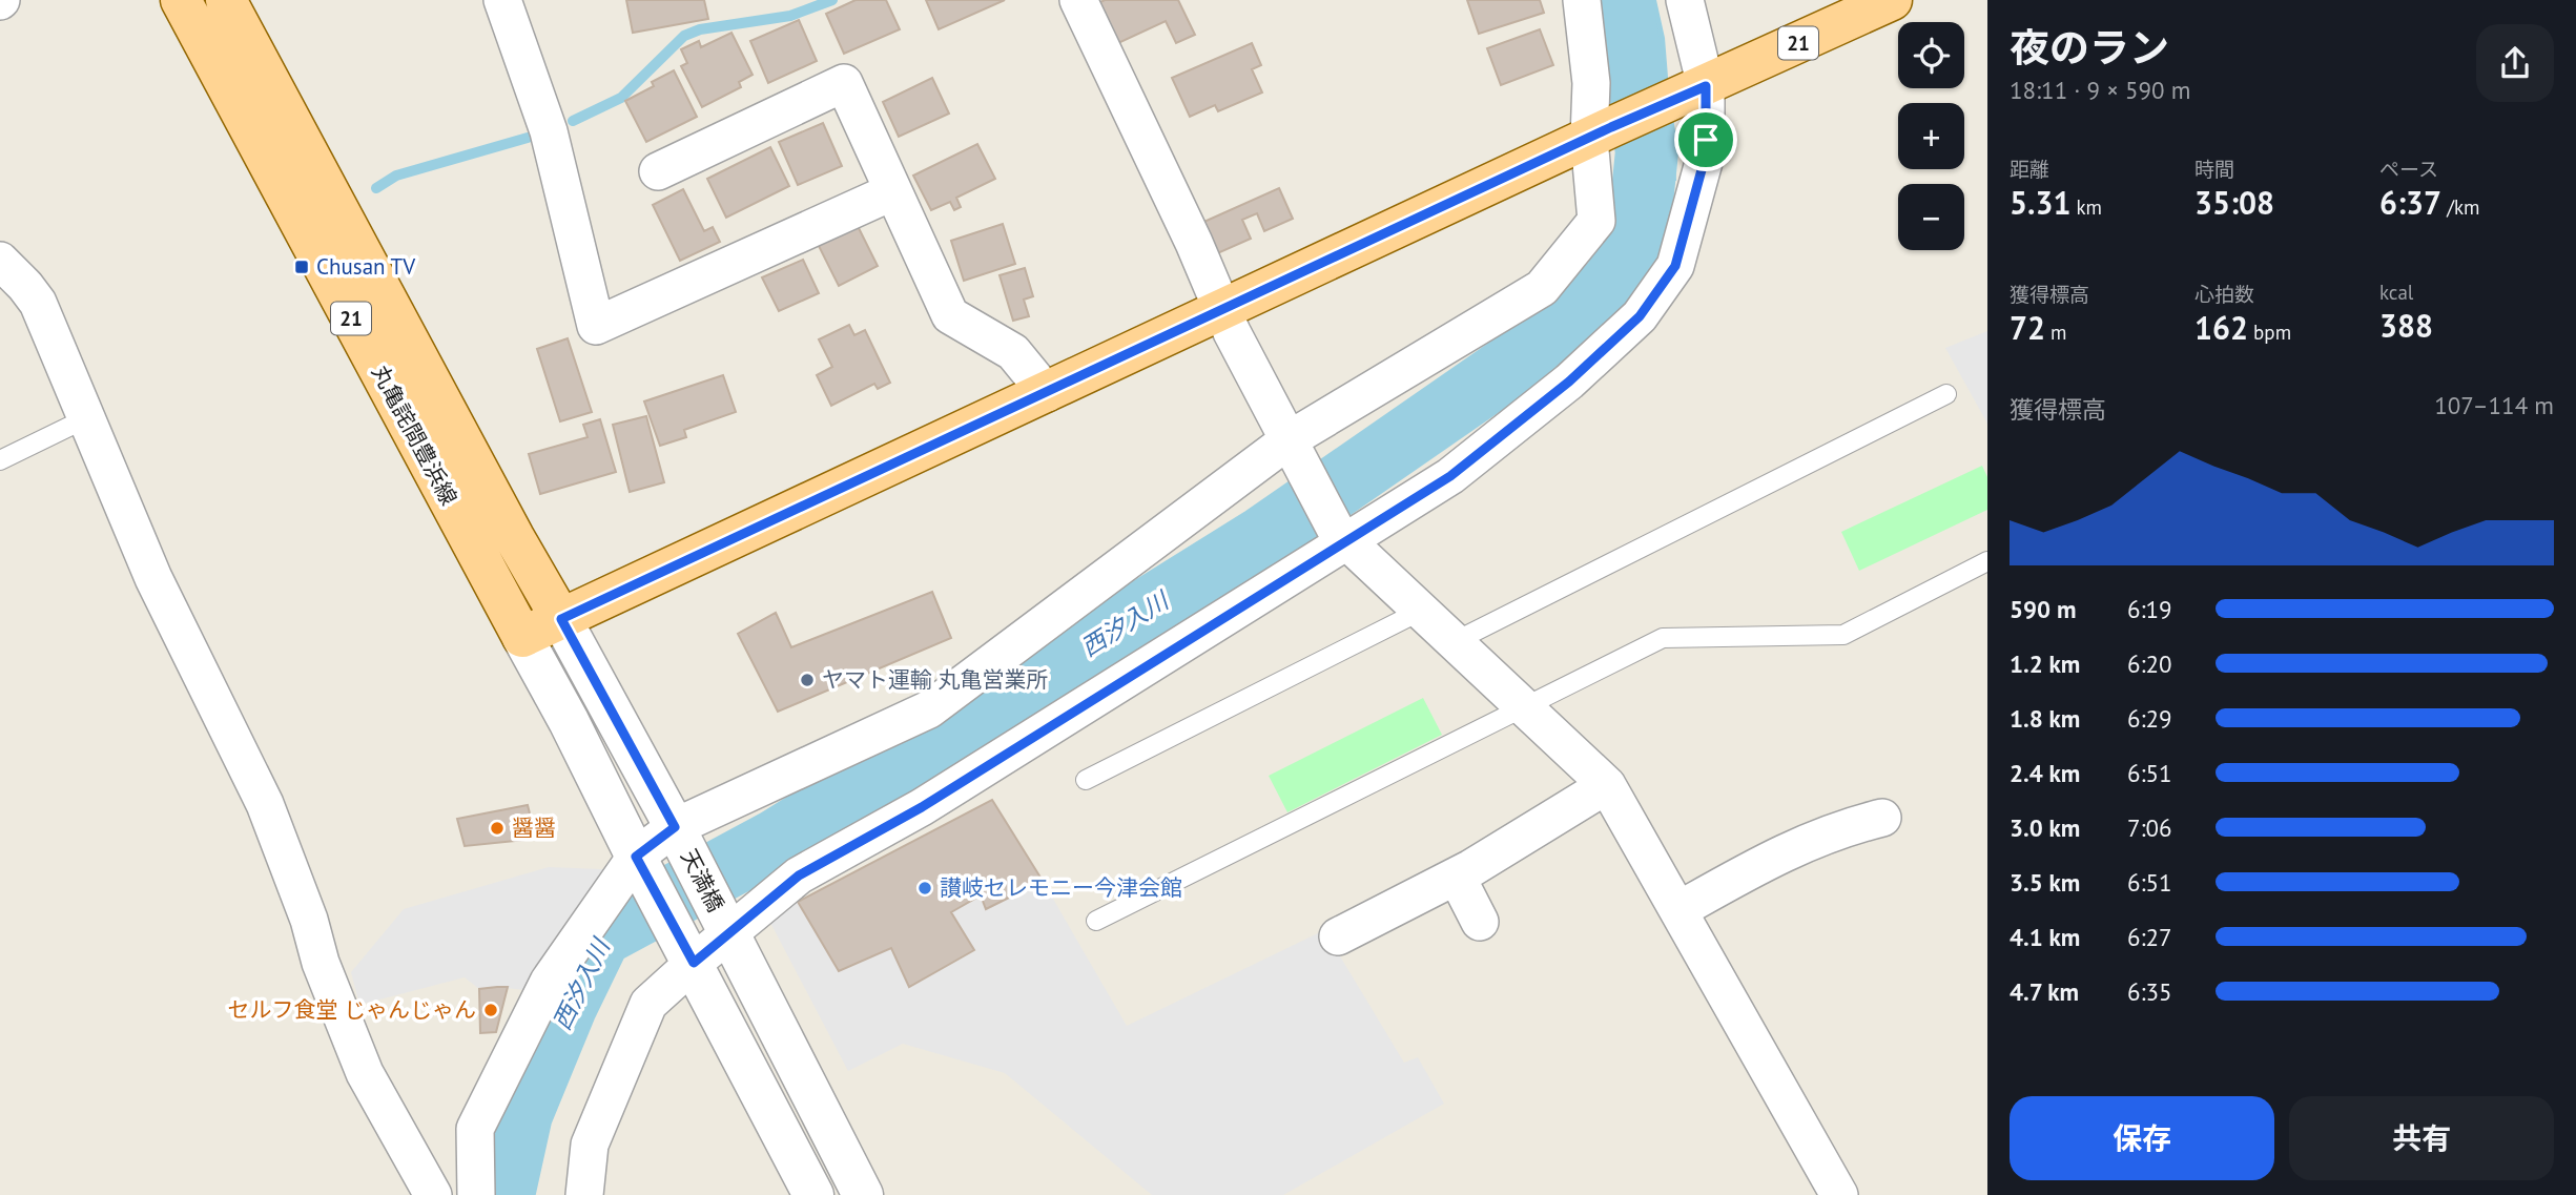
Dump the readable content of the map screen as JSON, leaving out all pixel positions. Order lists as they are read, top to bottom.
{
  "streets": {
    "main road": ["21", "丸亀詫間豊浜線"],
    "street": ["天満橋"]
  },
  "crossings": [
    ["21", "丸亀詫間豊浜線"],
    ["21", "天満橋"],
    ["丸亀詫間豊浜線", "天満橋"]
  ],
  "water": ["西汐入川"],
  "places": {
    "transit": ["Chusan TV"],
    "other": [
      "ヤマト運輸 丸亀営業所",
      "醤醤",
      "讃岐セレモニー今津会館",
      "セルフ食堂 じゃんじゃん"
    ]
  },
  "page": {
    "heading": ["夜のラン", "18:11 · 9 × 590 m"],
    "map_buttons": ["+", "−"],
    "stats": [
      ["距離", "5.31 km"],
      ["時間", "35:08"],
      ["ペース", "6:37 /km"],
      ["獲得標高", "72 m"],
      ["心拍数", "162 bpm"],
      ["kcal", "388"]
    ],
    "chart": ["獲得標高", "107–114 m"],
    "list": [
      {
        "name": "590 m",
        "note": "6:19"
      },
      {
        "name": "1.2 km",
        "note": "6:20"
      },
      {
        "name": "1.8 km",
        "note": "6:29"
      },
      {
        "name": "2.4 km",
        "note": "6:51"
      },
      {
        "name": "3.0 km",
        "note": "7:06"
      },
      {
        "name": "3.5 km",
        "note": "6:51"
      },
      {
        "name": "4.1 km",
        "note": "6:27"
      },
      {
        "name": "4.7 km",
        "note": "6:35"
      }
    ],
    "buttons": ["保存", "共有"]
  }
}
